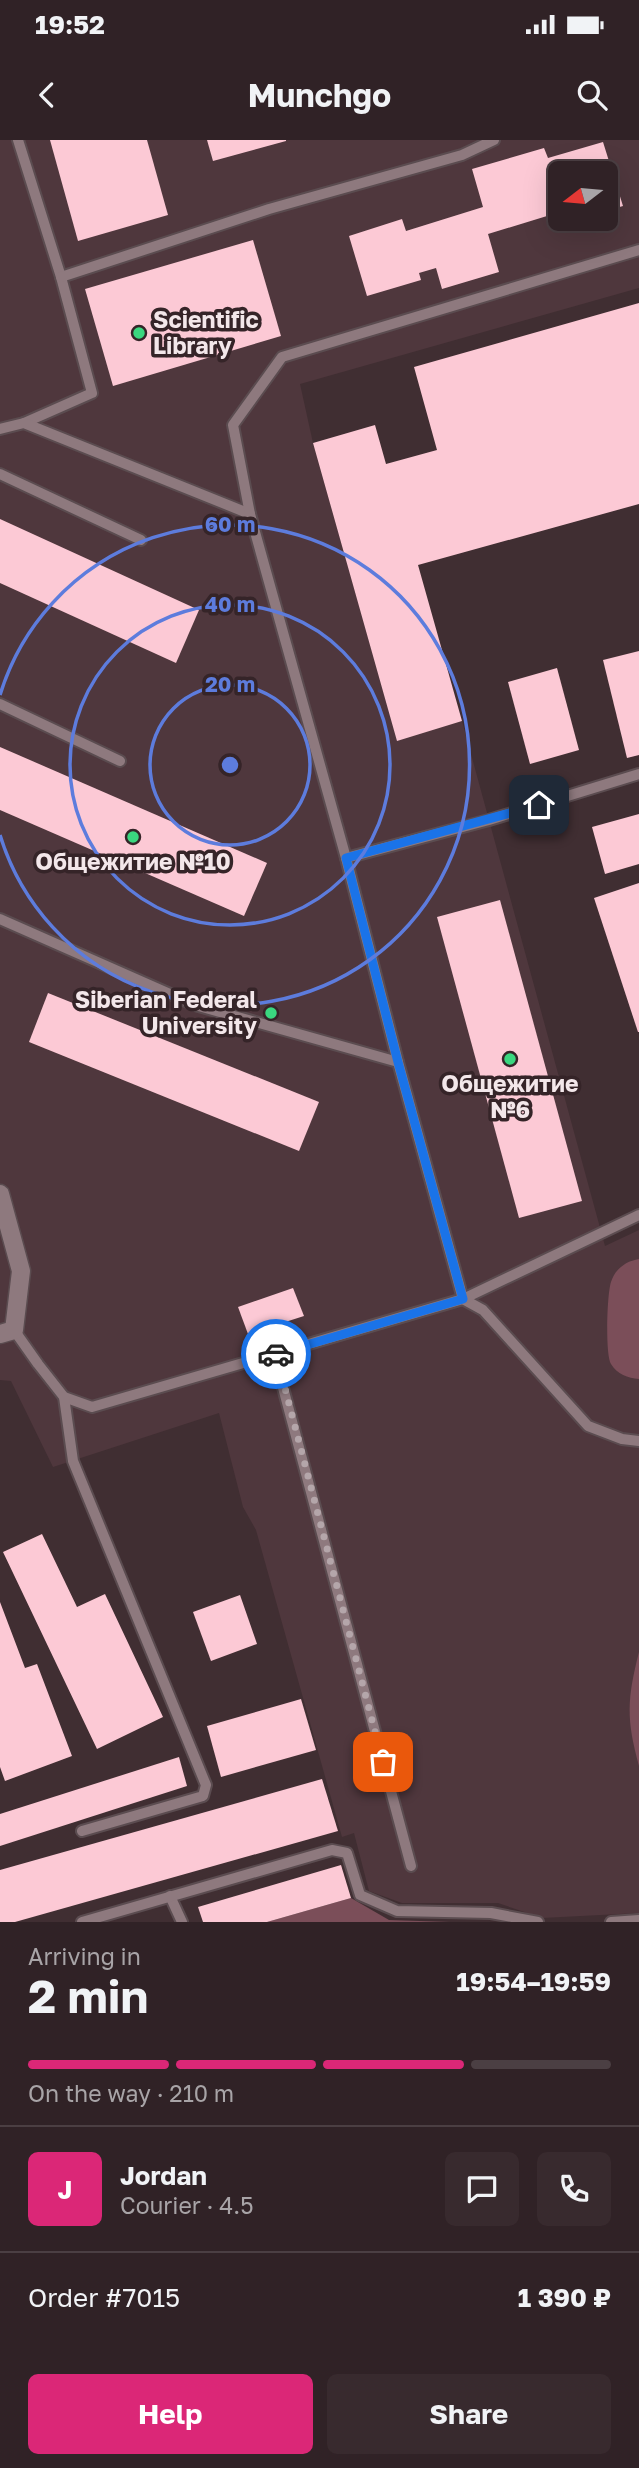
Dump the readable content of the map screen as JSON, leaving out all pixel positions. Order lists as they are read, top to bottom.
{
  "places": [
    "Scientific Library",
    "Общежитие №10",
    "Siberian Federal University",
    "Общежитие №6"
  ],
  "north": "left",
  "page": {
    "status": "19:52",
    "header": "Munchgo",
    "heading": ["2 min", "Arriving in", "19:54–19:59"],
    "panel": [
      "Jordan",
      "Courier · 4.5",
      "Order #7015",
      "1 390 ₽"
    ],
    "bar": "On the way · 210 m",
    "round": "J",
    "buttons": ["Help", "Share"]
  },
  "rings": ["60 m", "40 m", "20 m"]
}
